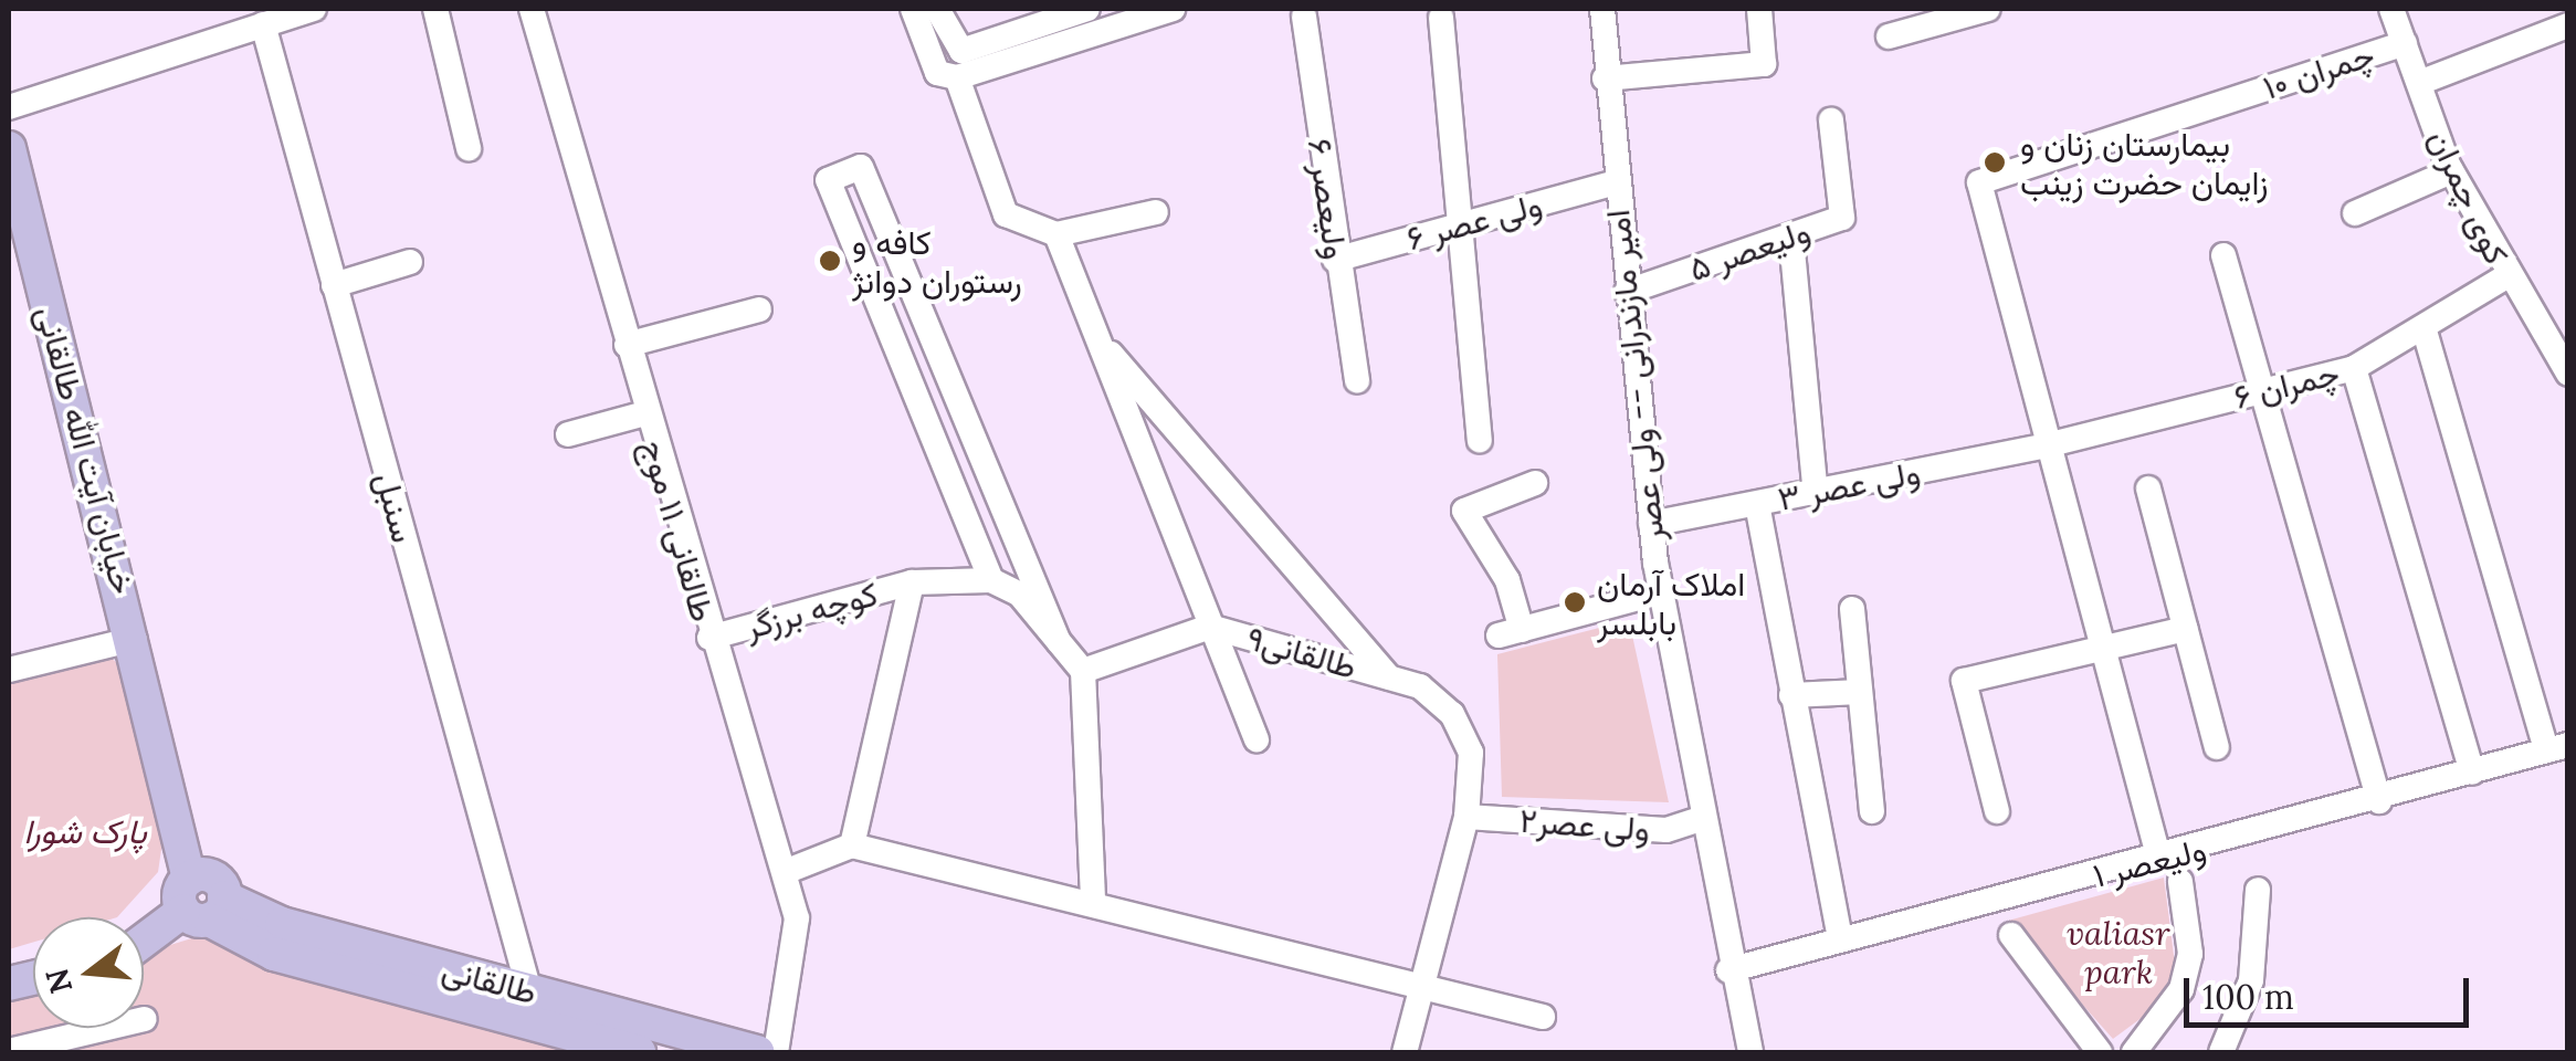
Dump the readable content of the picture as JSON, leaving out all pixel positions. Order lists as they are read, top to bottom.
{
  "streets": {
    "main road": ["خیابان آیت الله طالقانی", "طالقانی"],
    "street": [
      "چمران ۱۰",
      "کوی چمران",
      "ولیعصر ۶",
      "ولی عصر ۶",
      "ولیعصر ۵",
      "امیر مازندرانی -- ولی عصر",
      "چمران ۶",
      "ولی عصر ۳",
      "سنبل",
      "طالقانی ۱۱ موج",
      "کوچه برزگر",
      "طالقانی۹",
      "ولی عصر۲",
      "ولیعصر ۱"
    ]
  },
  "crossings": [
    ["چمران ۱۰", "کوی چمران"],
    ["چمران ۱۰", "چمران ۶"],
    ["چمران ۱۰", "ولی عصر ۳"],
    ["کوی چمران", "چمران ۶"],
    ["ولیعصر ۶", "ولی عصر ۶"],
    ["ولی عصر ۶", "امیر مازندرانی -- ولی عصر"],
    ["ولیعصر ۵", "امیر مازندرانی -- ولی عصر"],
    ["امیر مازندرانی -- ولی عصر", "ولی عصر ۳"],
    ["امیر مازندرانی -- ولی عصر", "ولی عصر۲"],
    ["امیر مازندرانی -- ولی عصر", "ولیعصر ۱"],
    ["چمران ۶", "ولی عصر ۳"],
    ["خیابان آیت الله طالقانی", "طالقانی"],
    ["سنبل", "طالقانی"],
    ["طالقانی ۱۱ موج", "کوچه برزگر"],
    ["طالقانی۹", "ولی عصر۲"]
  ],
  "parks": ["پارک شورا", "valiasr park"],
  "places": ["بیمارستان زنان و زایمان حضرت زینب", "کافه و رستوران دوانژ", "املاک آرمان بابلسر"],
  "scale_bar": "100 m",
  "north": "left"
}
